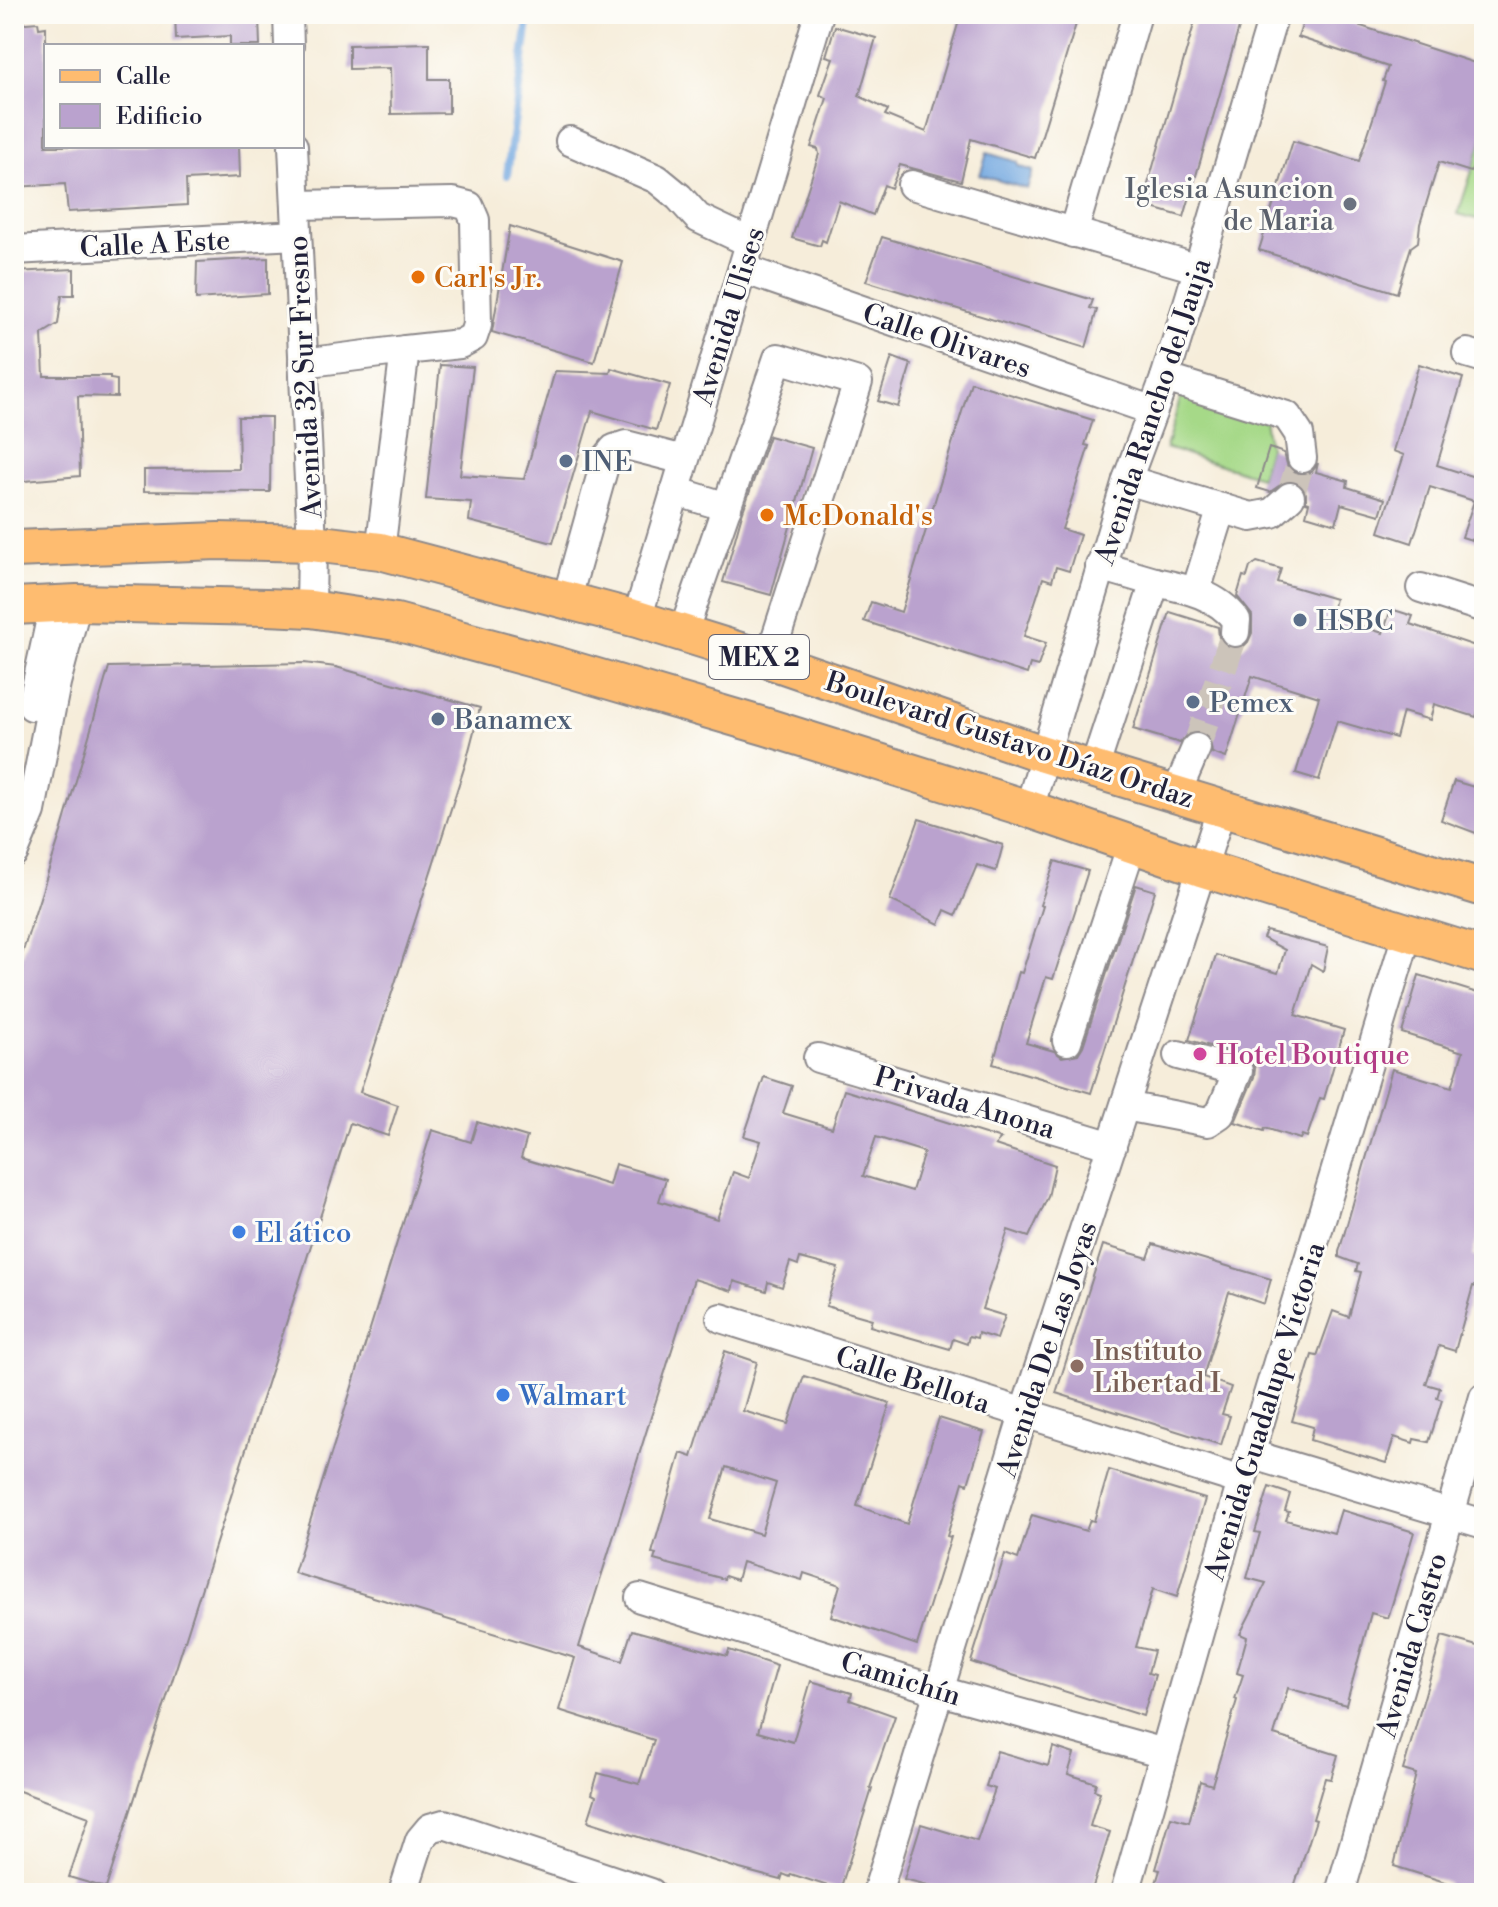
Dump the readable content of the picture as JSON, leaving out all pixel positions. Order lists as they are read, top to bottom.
{
  "streets": {
    "main road": ["MEX 2", "Boulevard Gustavo Díaz Ordaz"],
    "street": [
      "Calle A Este",
      "Avenida Ulises",
      "Calle Olivares",
      "Avenida 32 Sur Fresno",
      "Avenida Rancho del Jauja",
      "Privada Anona",
      "Avenida De Las Joyas",
      "Calle Bellota",
      "Avenida Guadalupe Victoria",
      "Avenida Castro",
      "Camichín"
    ]
  },
  "crossings": [
    ["Calle A Este", "Avenida 32 Sur Fresno"],
    ["Avenida Ulises", "Calle Olivares"],
    ["Avenida Ulises", "Boulevard Gustavo Díaz Ordaz"],
    ["Calle Olivares", "Avenida Rancho del Jauja"],
    ["Avenida 32 Sur Fresno", "MEX 2"],
    ["Avenida 32 Sur Fresno", "Boulevard Gustavo Díaz Ordaz"],
    ["Avenida Rancho del Jauja", "MEX 2"],
    ["Avenida Rancho del Jauja", "Boulevard Gustavo Díaz Ordaz"],
    ["MEX 2", "Avenida De Las Joyas"],
    ["MEX 2", "Avenida Guadalupe Victoria"],
    ["Boulevard Gustavo Díaz Ordaz", "Avenida De Las Joyas"],
    ["Privada Anona", "Avenida De Las Joyas"],
    ["Avenida De Las Joyas", "Calle Bellota"],
    ["Avenida De Las Joyas", "Camichín"],
    ["Calle Bellota", "Avenida Guadalupe Victoria"],
    ["Avenida Guadalupe Victoria", "Camichín"]
  ],
  "places": [
    "Iglesia Asuncion de Maria",
    "Carl's Jr.",
    "INE",
    "McDonald's",
    "HSBC",
    "Pemex",
    "Banamex",
    "Hotel Boutique",
    "El ático",
    "Instituto Libertad I",
    "Walmart"
  ],
  "legend": ["Calle", "Edificio"]
}
